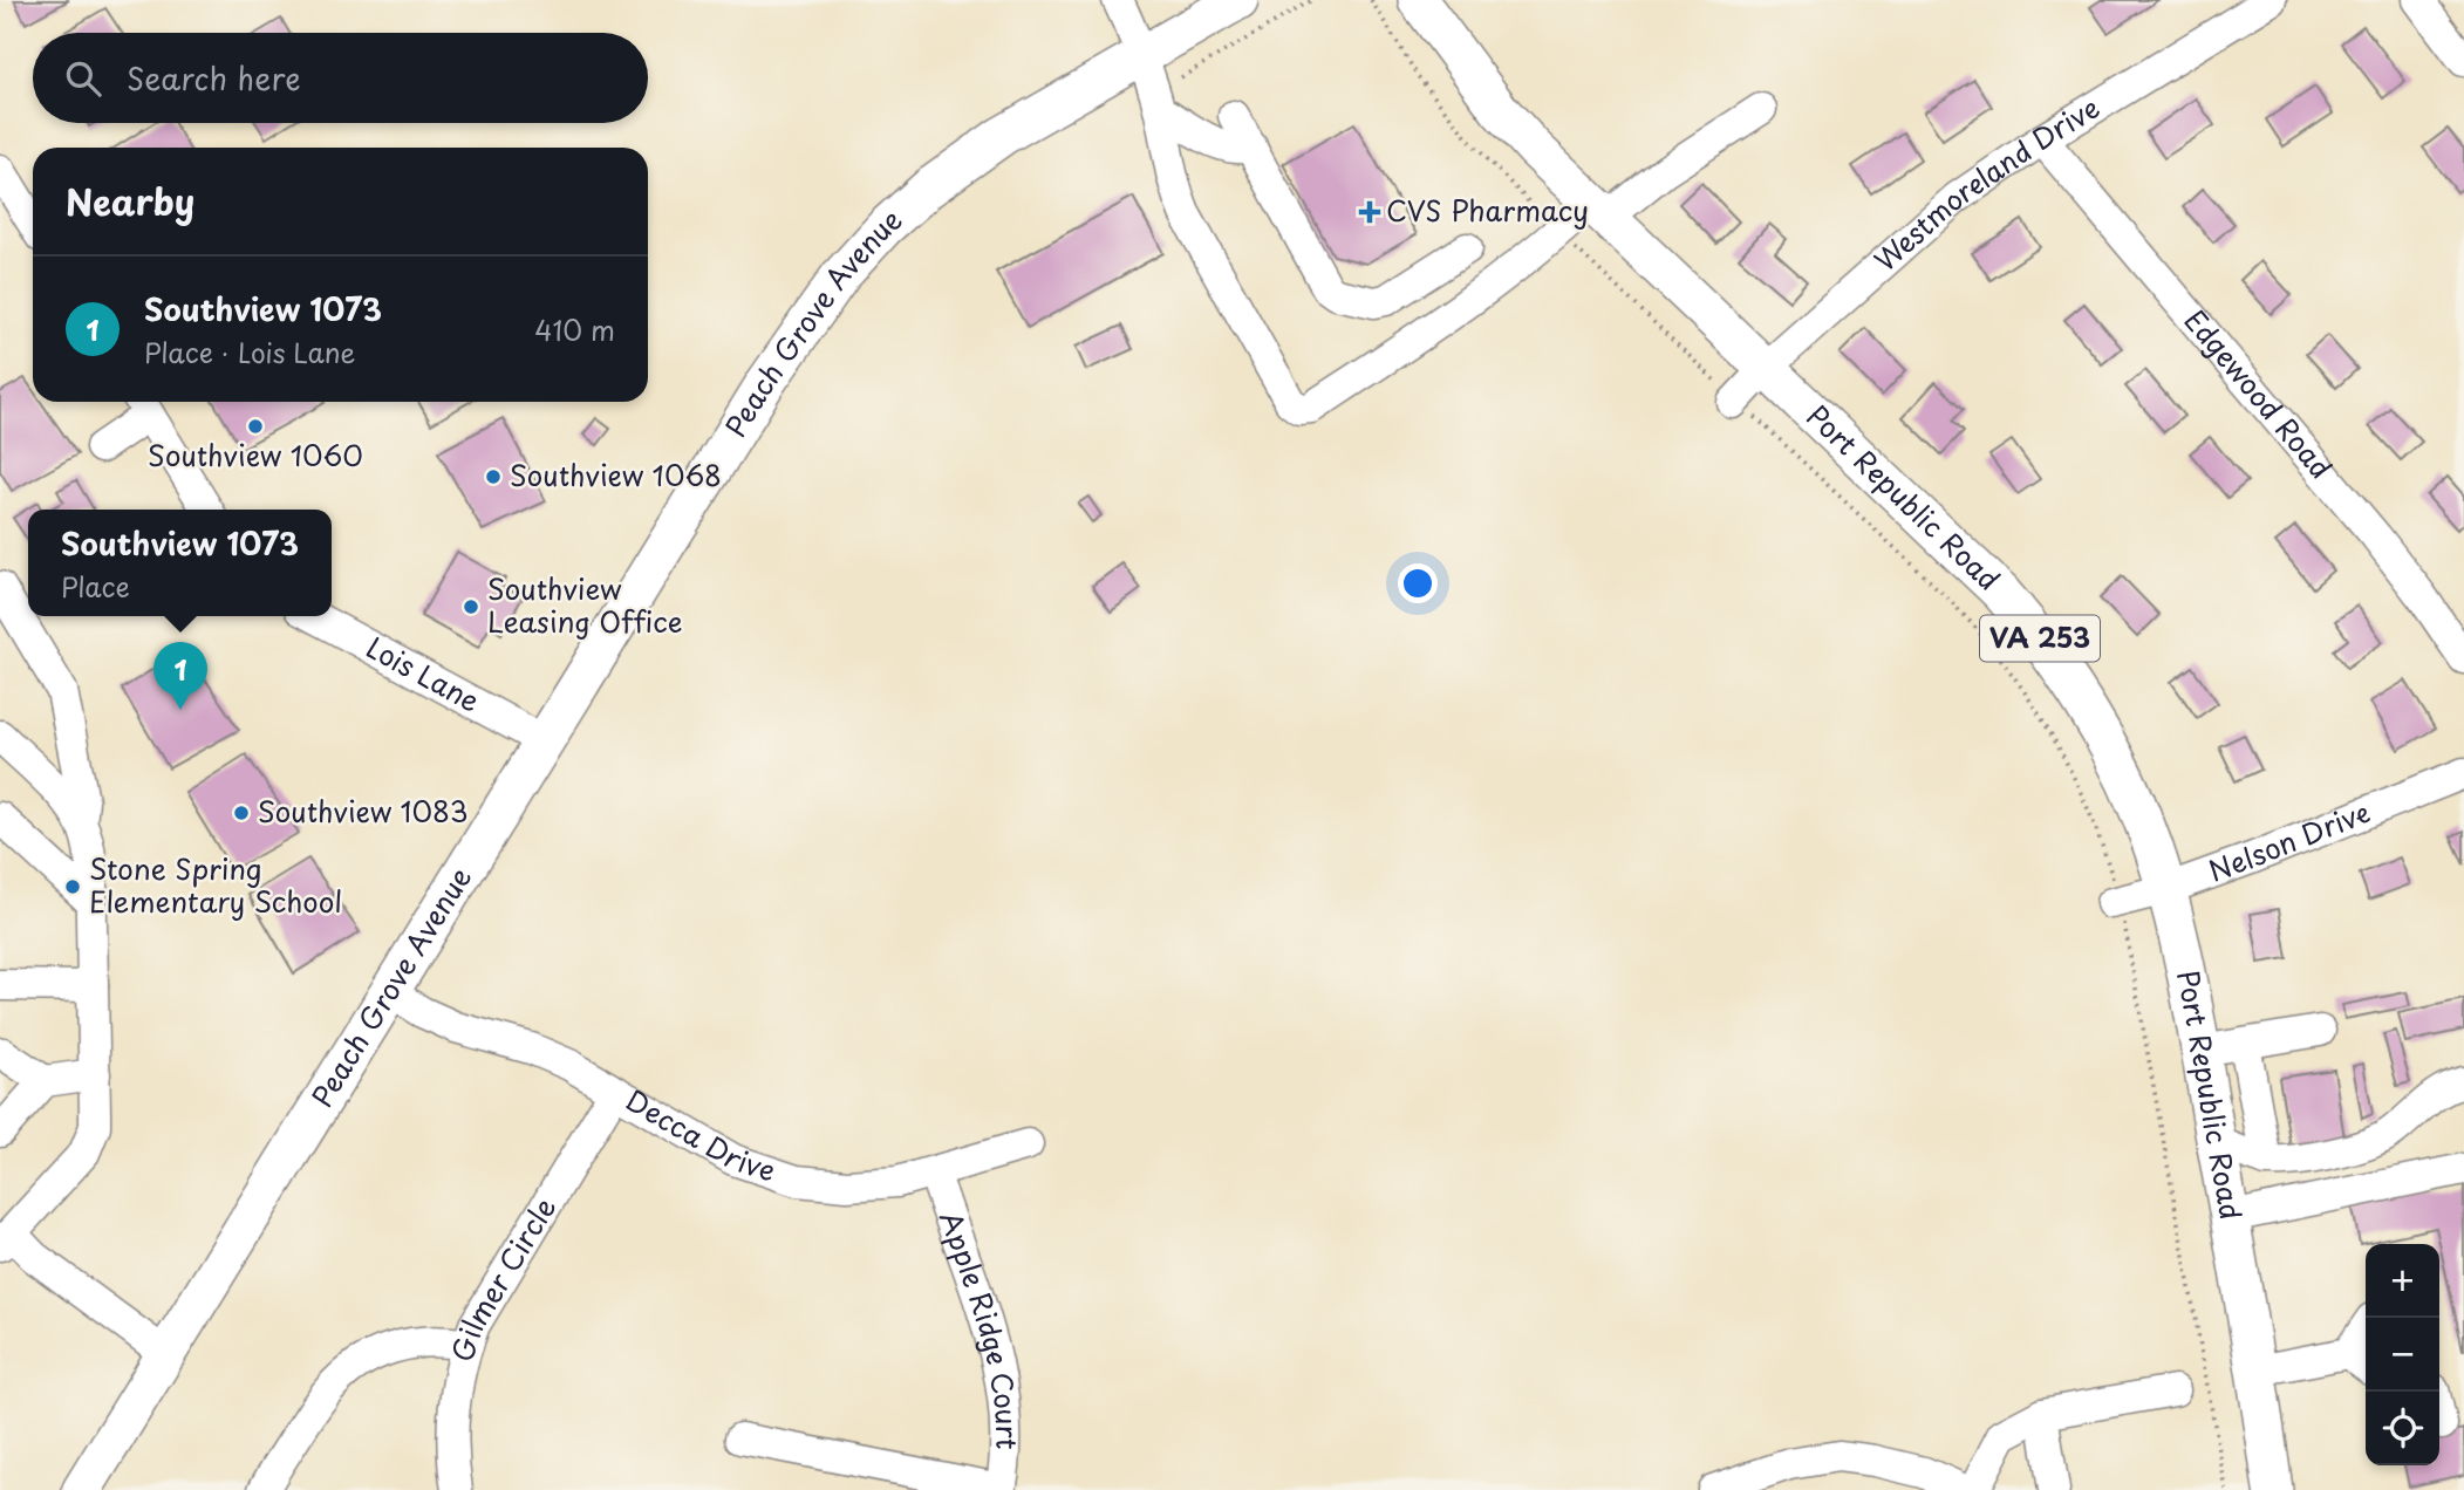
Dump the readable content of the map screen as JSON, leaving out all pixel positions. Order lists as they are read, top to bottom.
{
  "streets": {
    "main road": ["Peach Grove Avenue", "Port Republic Road", "VA 253"],
    "street": [
      "Westmoreland Drive",
      "Edgewood Road",
      "Lois Lane",
      "Nelson Drive",
      "Decca Drive",
      "Gilmer Circle",
      "Apple Ridge Court"
    ]
  },
  "crossings": [
    ["Westmoreland Drive", "Edgewood Road"],
    ["Westmoreland Drive", "Port Republic Road"],
    ["Peach Grove Avenue", "Lois Lane"],
    ["Peach Grove Avenue", "Decca Drive"],
    ["Port Republic Road", "Nelson Drive"],
    ["Decca Drive", "Gilmer Circle"],
    ["Decca Drive", "Apple Ridge Court"]
  ],
  "places": {
    "health": ["CVS Pharmacy"],
    "other": [
      "Southview 1060",
      "Southview 1068",
      "Southview Leasing Office",
      "Southview 1083",
      "Stone Spring Elementary School"
    ]
  },
  "page": {
    "search": "Search here",
    "heading": "Nearby",
    "list": [
      {
        "mark": "1",
        "name": "Southview 1073",
        "note": "Place · Lois Lane",
        "value": "410 m"
      }
    ],
    "popup": ["Southview 1073", "Place"],
    "pins": "1",
    "map_buttons": ["+", "−"]
  }
}
